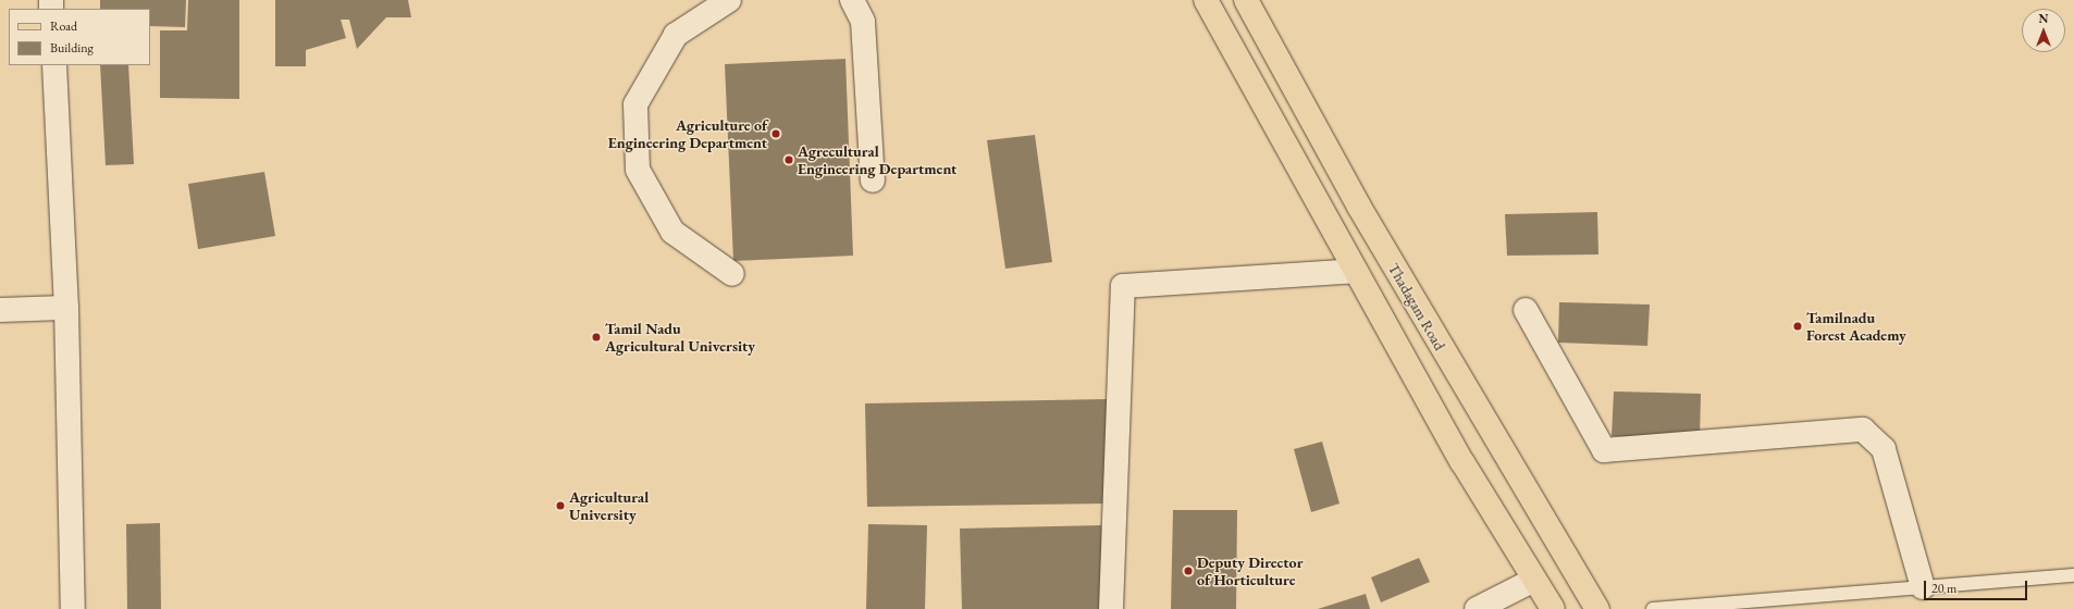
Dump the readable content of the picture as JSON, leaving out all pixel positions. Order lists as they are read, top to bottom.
{
  "streets": {
    "main road": ["Thadagam Road"]
  },
  "places": [
    "Agriculture of Engineering Department",
    "Agrecultural Engineering Department",
    "Tamilnadu Forest Academy",
    "Tamil Nadu Agricultural University",
    "Agricultural University",
    "Deputy Director of Horticulture"
  ],
  "legend": ["Road", "Building"],
  "scale_bar": "20 m",
  "north": "top"
}
